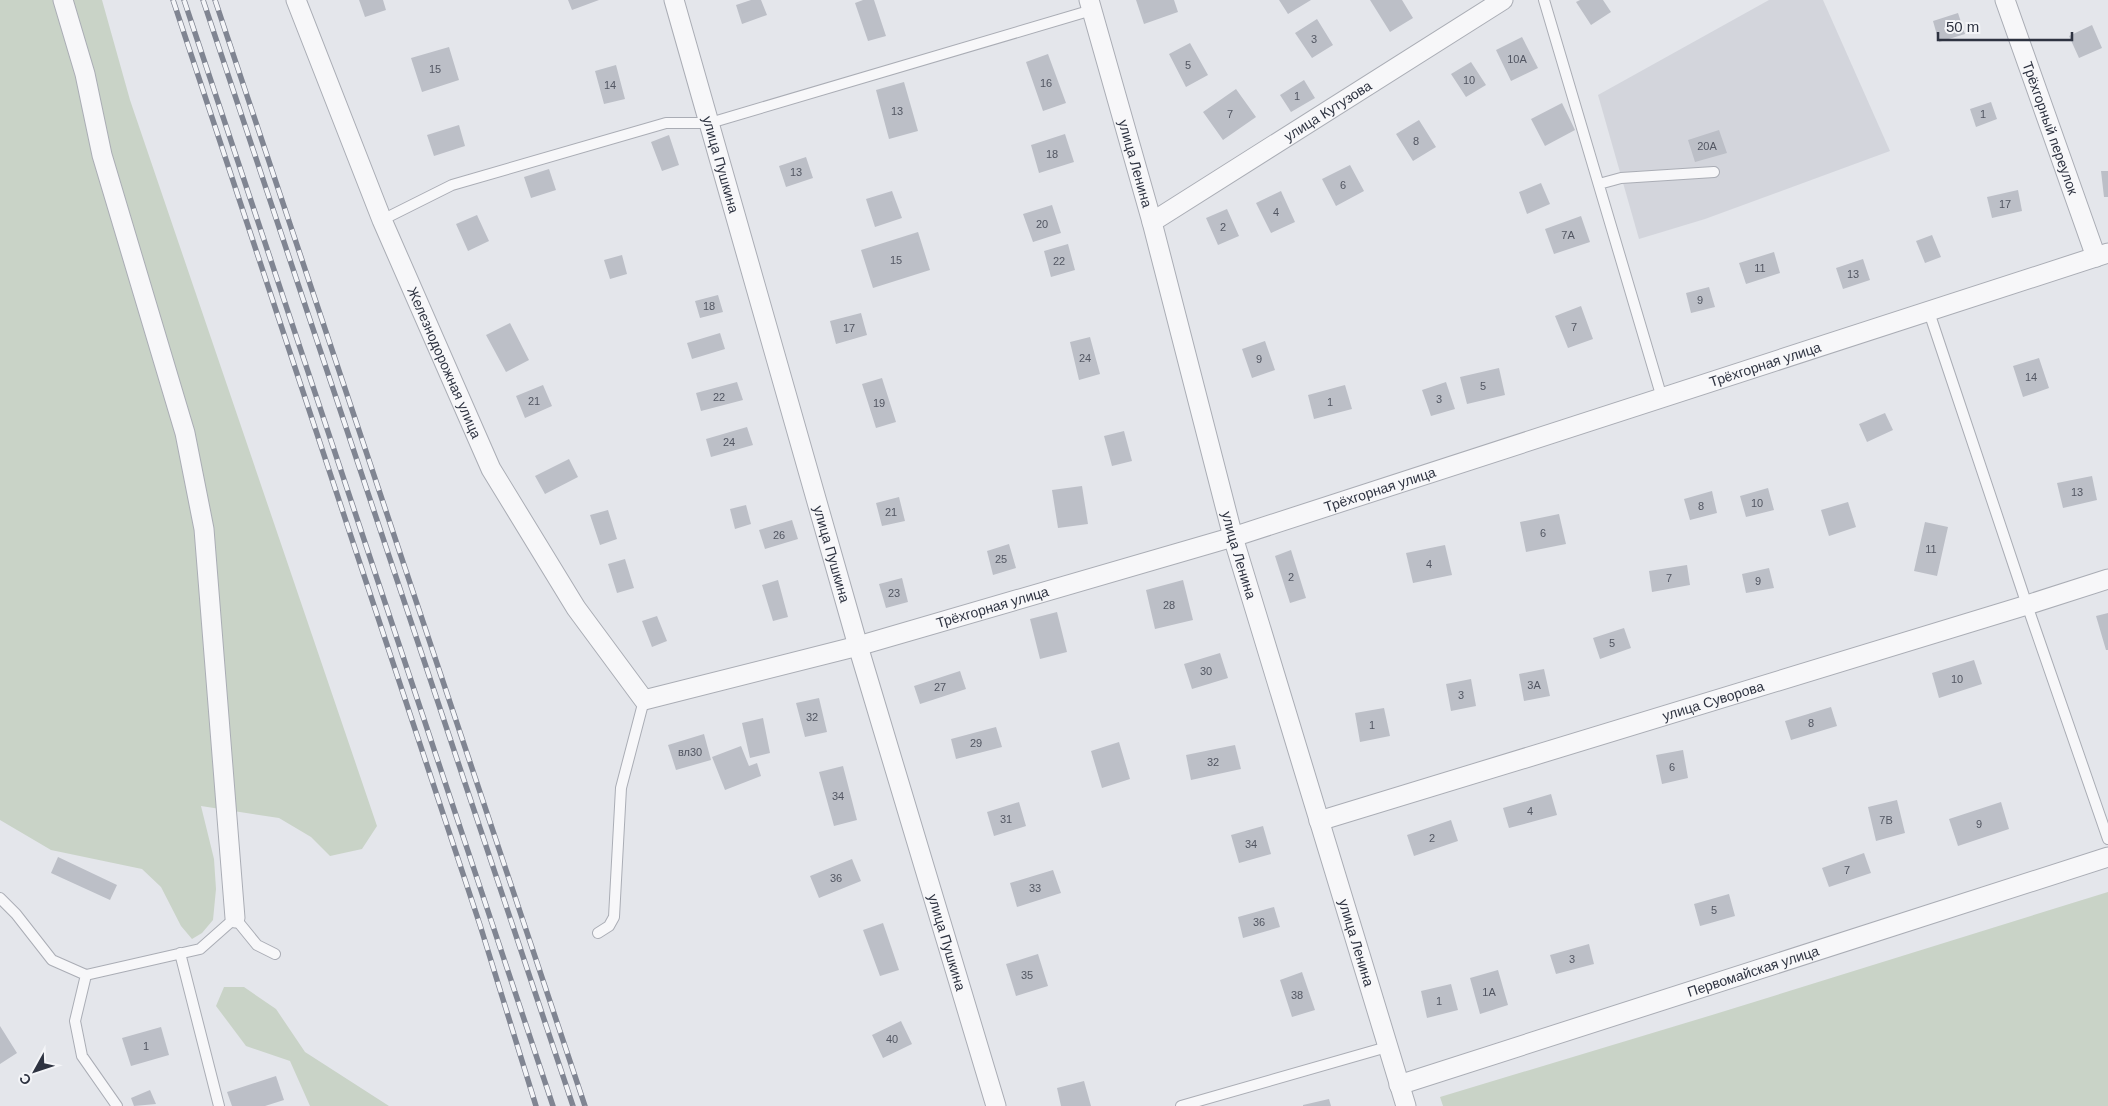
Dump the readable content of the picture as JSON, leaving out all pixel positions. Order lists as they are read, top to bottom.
{
  "streets": {
    "street": [
      "улица Кутузова",
      "Трёхгорный переулок",
      "улица Пушкина",
      "улица Ленина",
      "Железнодорожная улица",
      "Трёхгорная улица",
      "улица Суворова",
      "Первомайская улица"
    ]
  },
  "crossings": [
    ["улица Кутузова", "улица Ленина"],
    ["Трёхгорный переулок", "Трёхгорная улица"],
    ["улица Пушкина", "Трёхгорная улица"],
    ["улица Ленина", "Трёхгорная улица"],
    ["улица Ленина", "улица Суворова"],
    ["улица Ленина", "Первомайская улица"],
    ["Железнодорожная улица", "Трёхгорная улица"]
  ],
  "house_numbers": [
    "3",
    "10А",
    "5",
    "15",
    "10",
    "16",
    "14",
    "1",
    "13",
    "7",
    "1",
    "8",
    "20А",
    "18",
    "13",
    "6",
    "17",
    "4",
    "20",
    "2",
    "7А",
    "15",
    "22",
    "11",
    "13",
    "9",
    "18",
    "7",
    "17",
    "24",
    "9",
    "14",
    "5",
    "22",
    "3",
    "21",
    "1",
    "19",
    "24",
    "13",
    "10",
    "8",
    "21",
    "6",
    "26",
    "11",
    "25",
    "4",
    "2",
    "7",
    "9",
    "23",
    "28",
    "5",
    "30",
    "10",
    "3А",
    "27",
    "3",
    "32",
    "8",
    "1",
    "29",
    "вл30",
    "32",
    "6",
    "34",
    "4",
    "31",
    "7В",
    "9",
    "2",
    "34",
    "7",
    "36",
    "33",
    "5",
    "36",
    "3",
    "35",
    "1А",
    "38",
    "1",
    "40",
    "1"
  ],
  "scale_bar": "50 m",
  "north": "bottom left"
}
